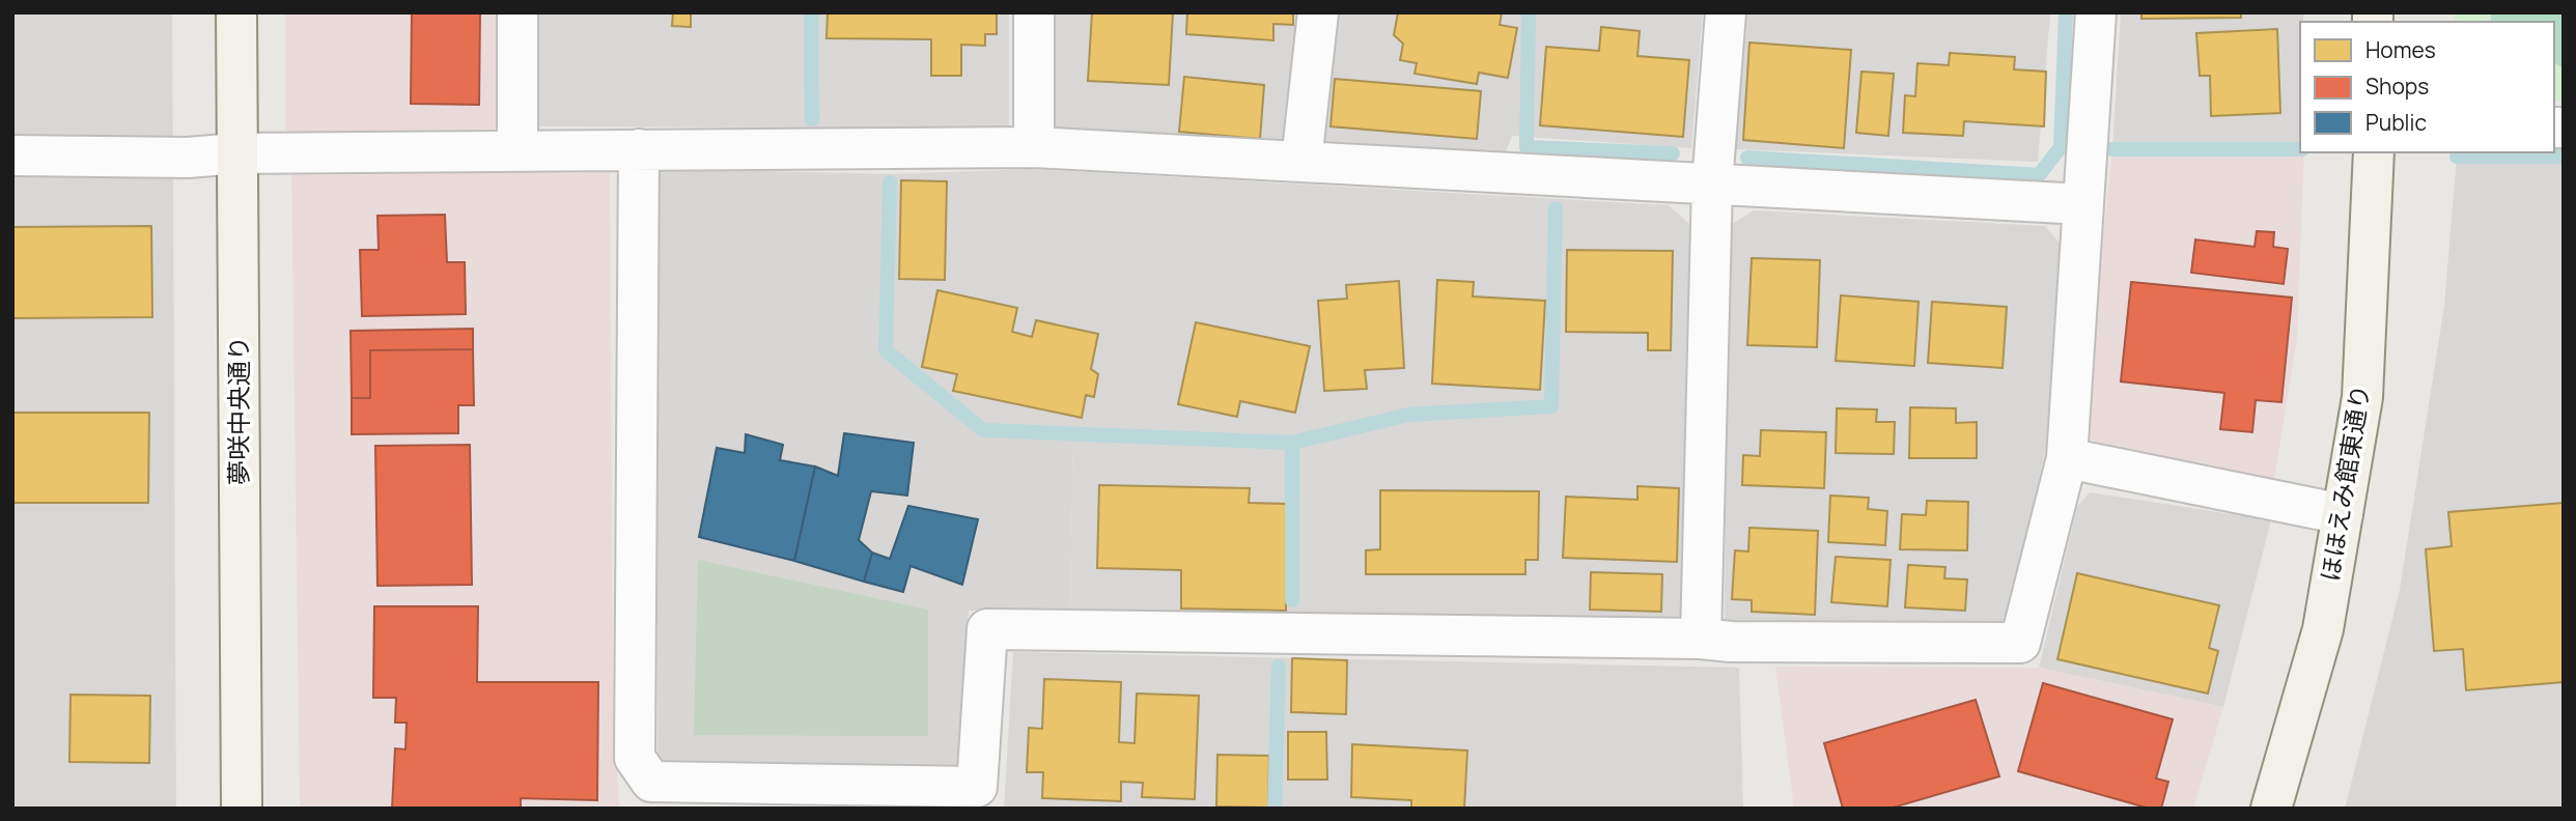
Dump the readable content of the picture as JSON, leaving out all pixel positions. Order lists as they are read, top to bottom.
{
  "streets": {
    "street": ["夢咲中央通り", "ほほえみ館東通り"]
  },
  "legend": ["Homes", "Shops", "Public"]
}
